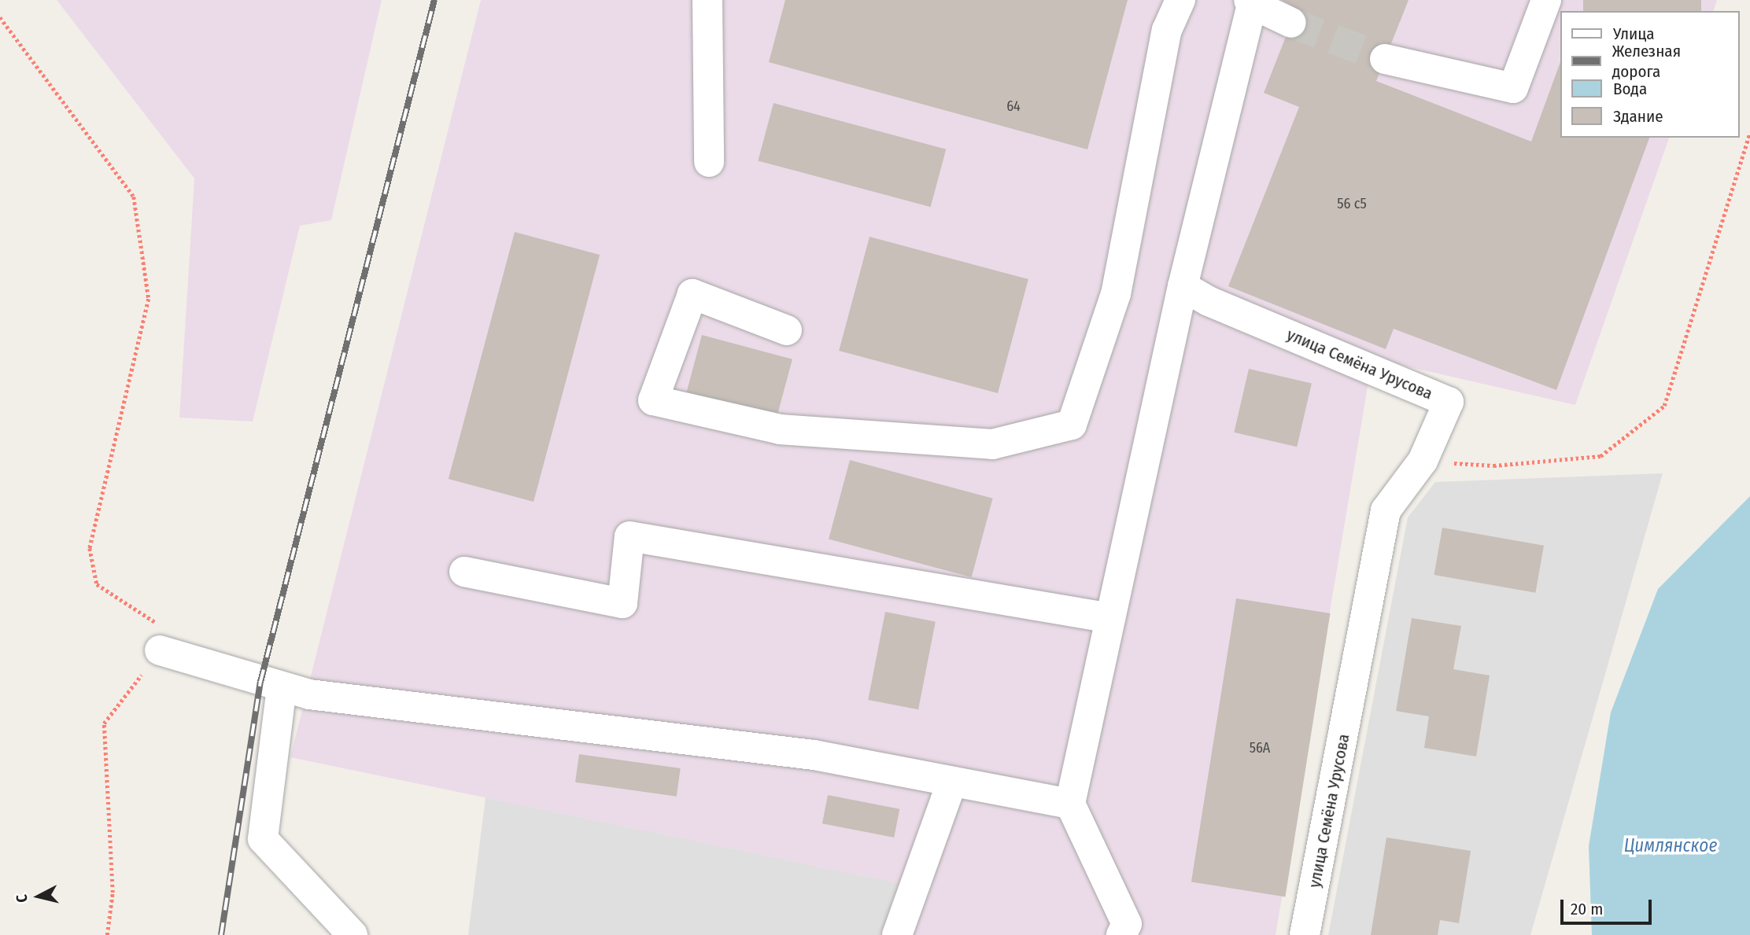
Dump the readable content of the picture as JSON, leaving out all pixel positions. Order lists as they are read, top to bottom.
{
  "streets": {
    "street": ["улица Семёна Урусова"]
  },
  "water": ["Цимлянское"],
  "house_numbers": ["64", "56 с5", "56А"],
  "legend": [
    "Улица",
    "Железная дорога",
    "Вода",
    "Здание"
  ],
  "scale_bar": "20 m",
  "north": "left"
}
